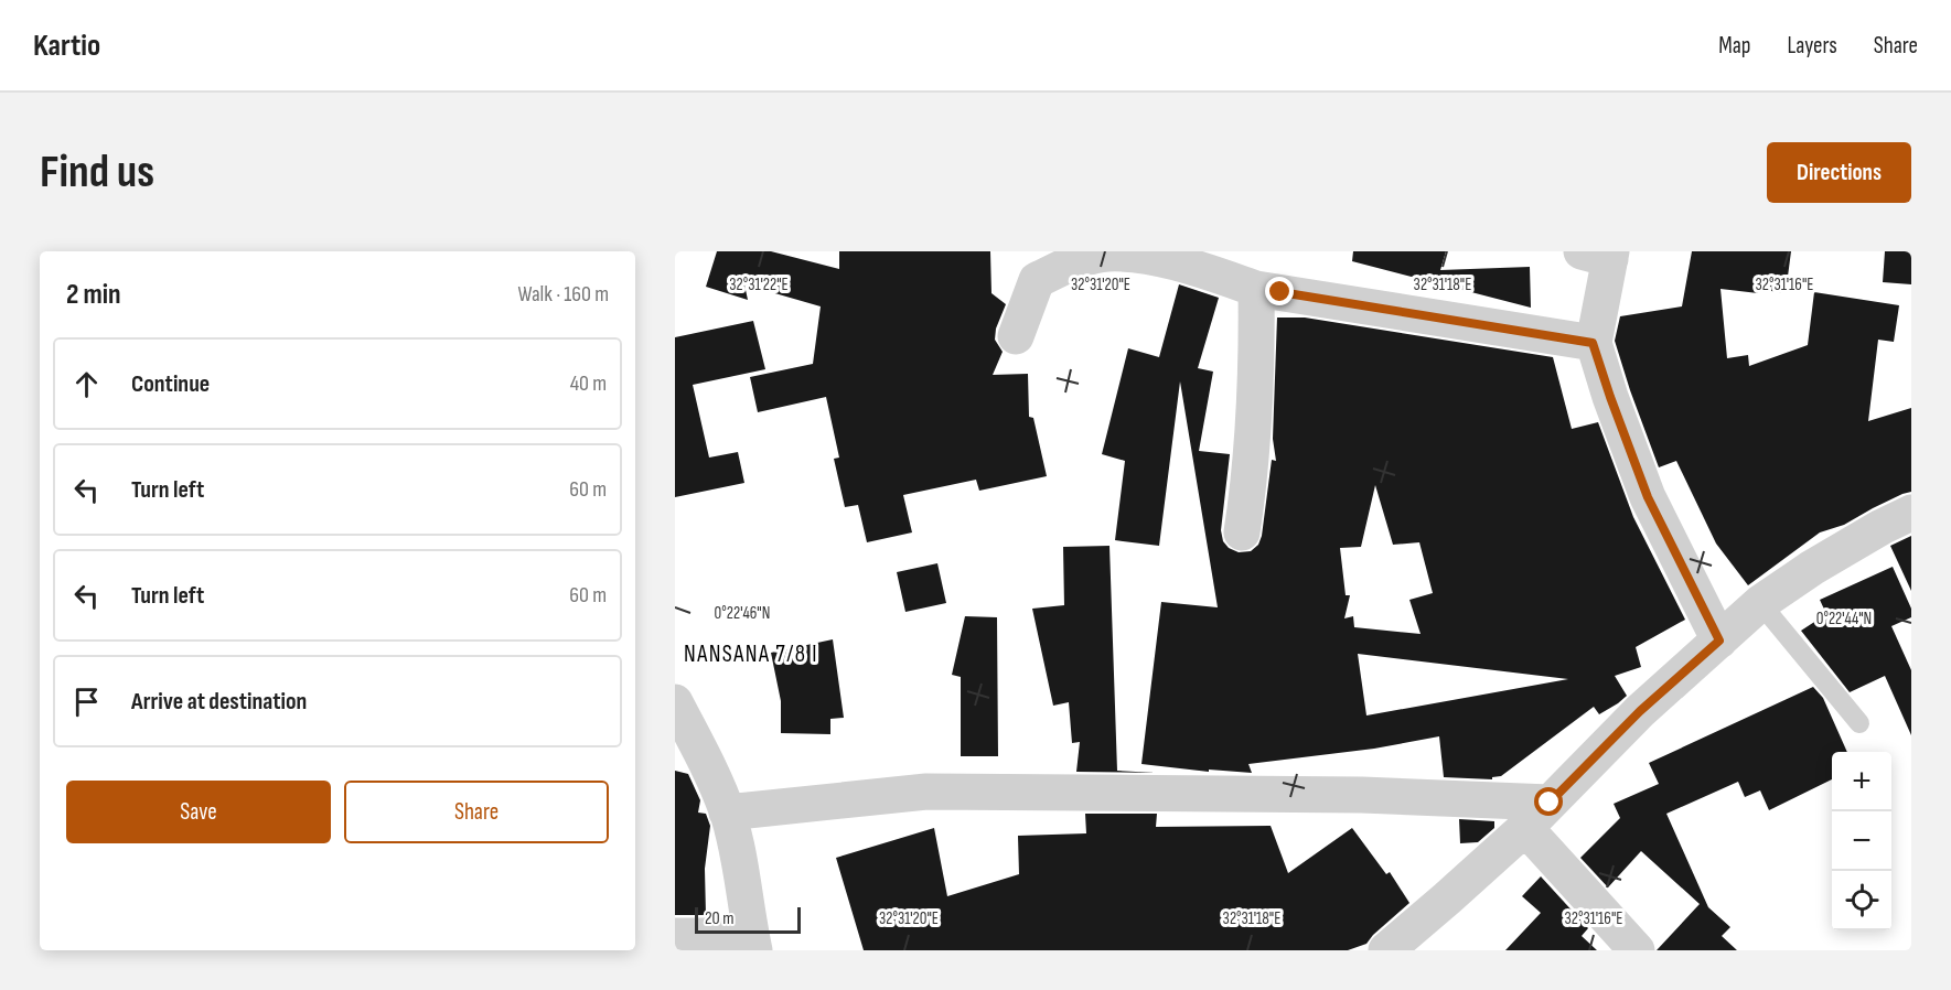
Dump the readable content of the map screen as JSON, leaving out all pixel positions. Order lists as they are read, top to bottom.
{
  "districts": ["NANSANA 7/8 I"],
  "scale_bar": "20 m",
  "page": {
    "header": "Kartio",
    "nav": ["Map", "Layers", "Share"],
    "buttons": [
      "Directions",
      ["Save", "Share"]
    ],
    "title": "Find us",
    "heading": ["2 min", "Walk · 160 m"],
    "list": [
      ["Continue", "40 m"],
      ["Turn left", "60 m"],
      ["Turn left", "60 m"],
      "Arrive at destination"
    ],
    "map_buttons": ["+", "−"],
    "scale": "20 m"
  },
  "coordinates": [
    "32°31'22\"E",
    "32°31'20\"E",
    "32°31'18\"E",
    "32°31'16\"E",
    "0°22'46\"N",
    "0°22'44\"N"
  ]
}
